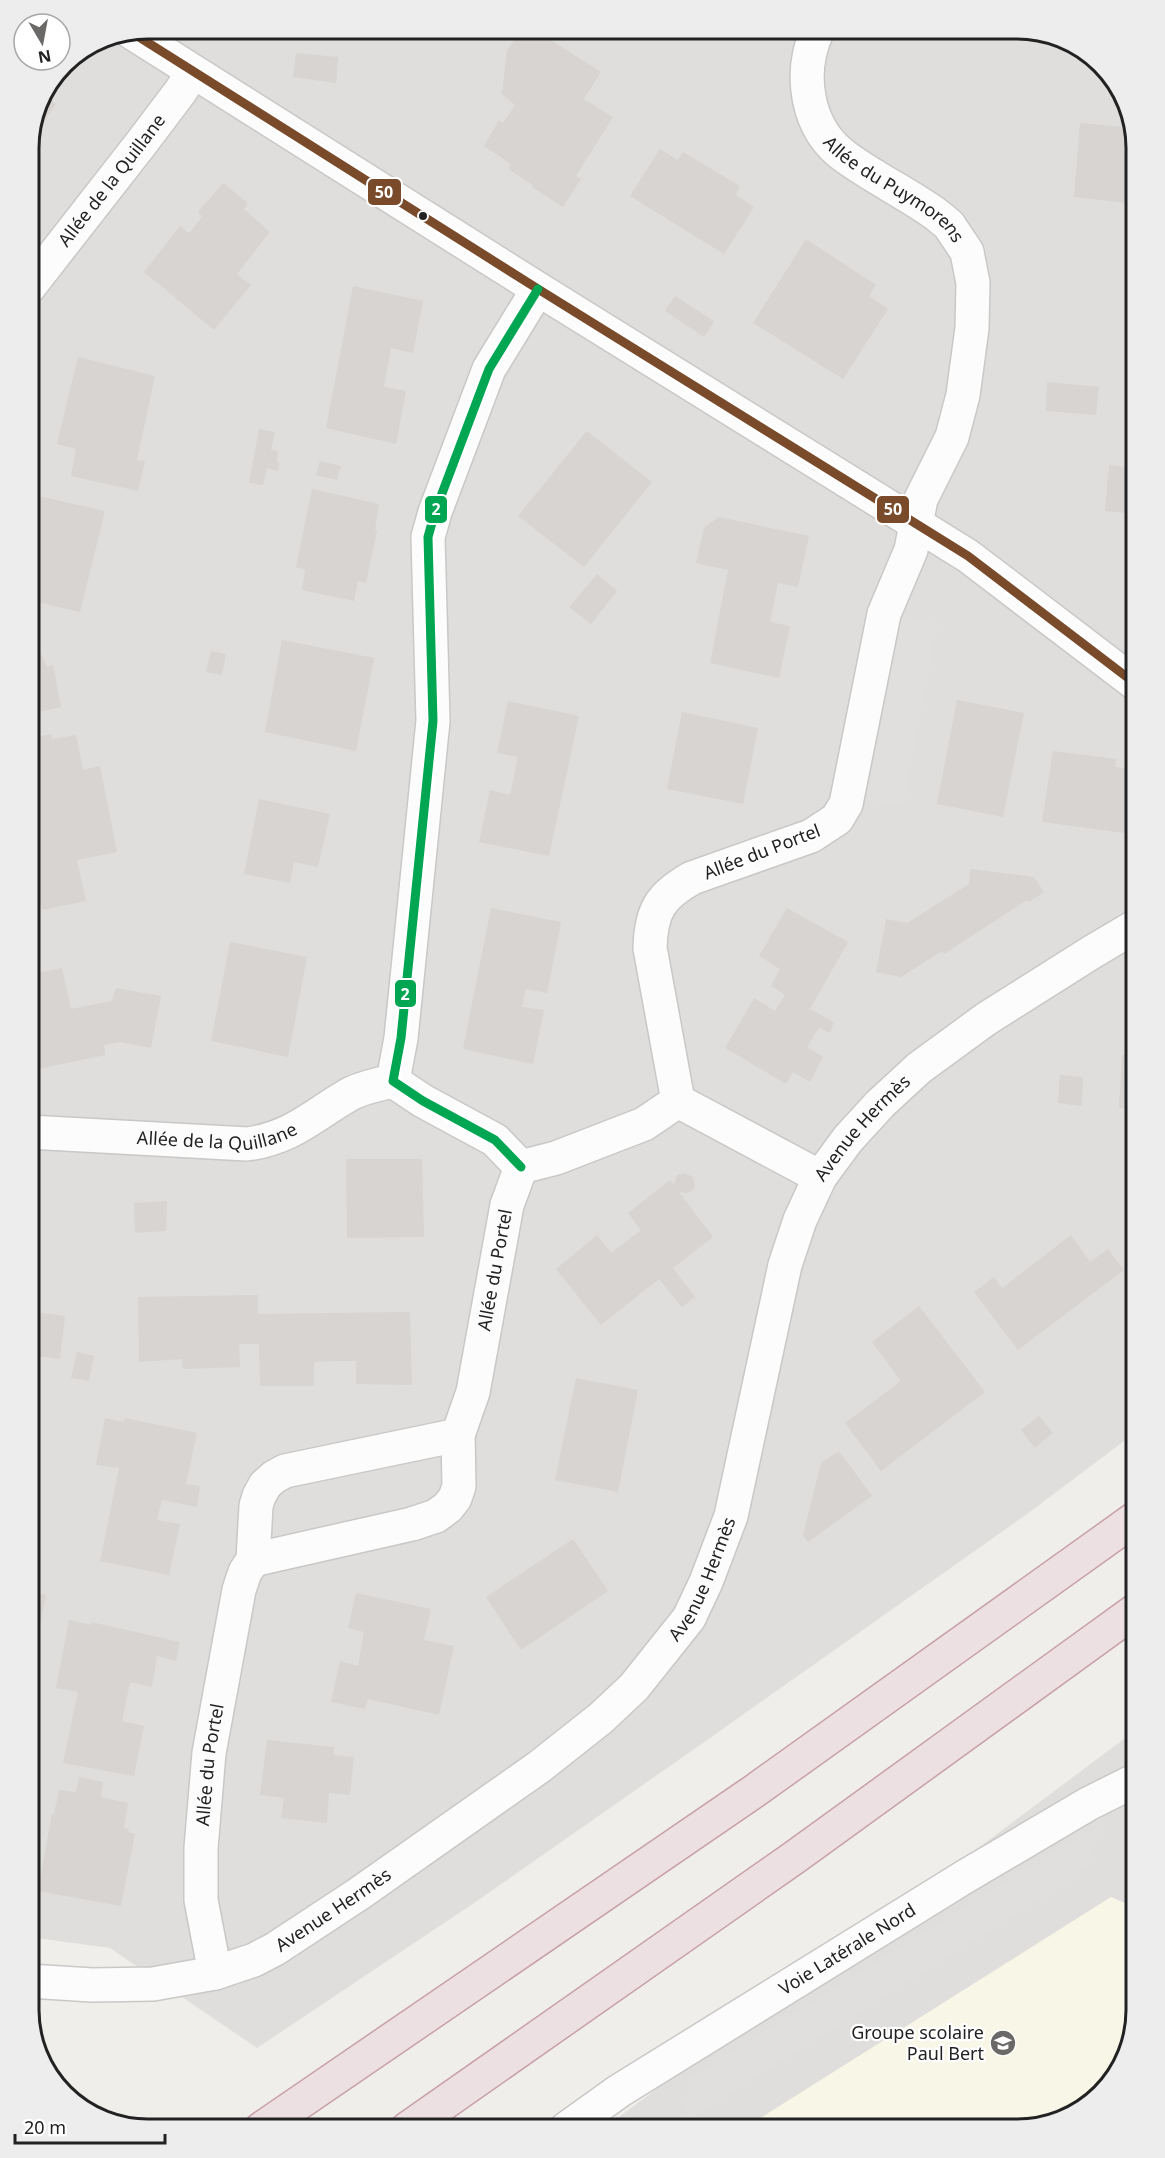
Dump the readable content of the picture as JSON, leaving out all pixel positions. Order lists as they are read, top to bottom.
{
  "streets": {
    "street": [
      "Allée de la Quillane",
      "Allée du Puymorens",
      "Allée du Portel",
      "Avenue Hermès",
      "Voie Latérale Nord"
    ]
  },
  "crossings": [
    ["Allée du Puymorens", "Allée du Portel"],
    ["Allée du Portel", "Avenue Hermès"]
  ],
  "places": {
    "school or university": ["Groupe scolaire Paul Bert"]
  },
  "lines": ["transit line 50", "transit line 2"],
  "scale_bar": "20 m",
  "north": "bottom"
}
